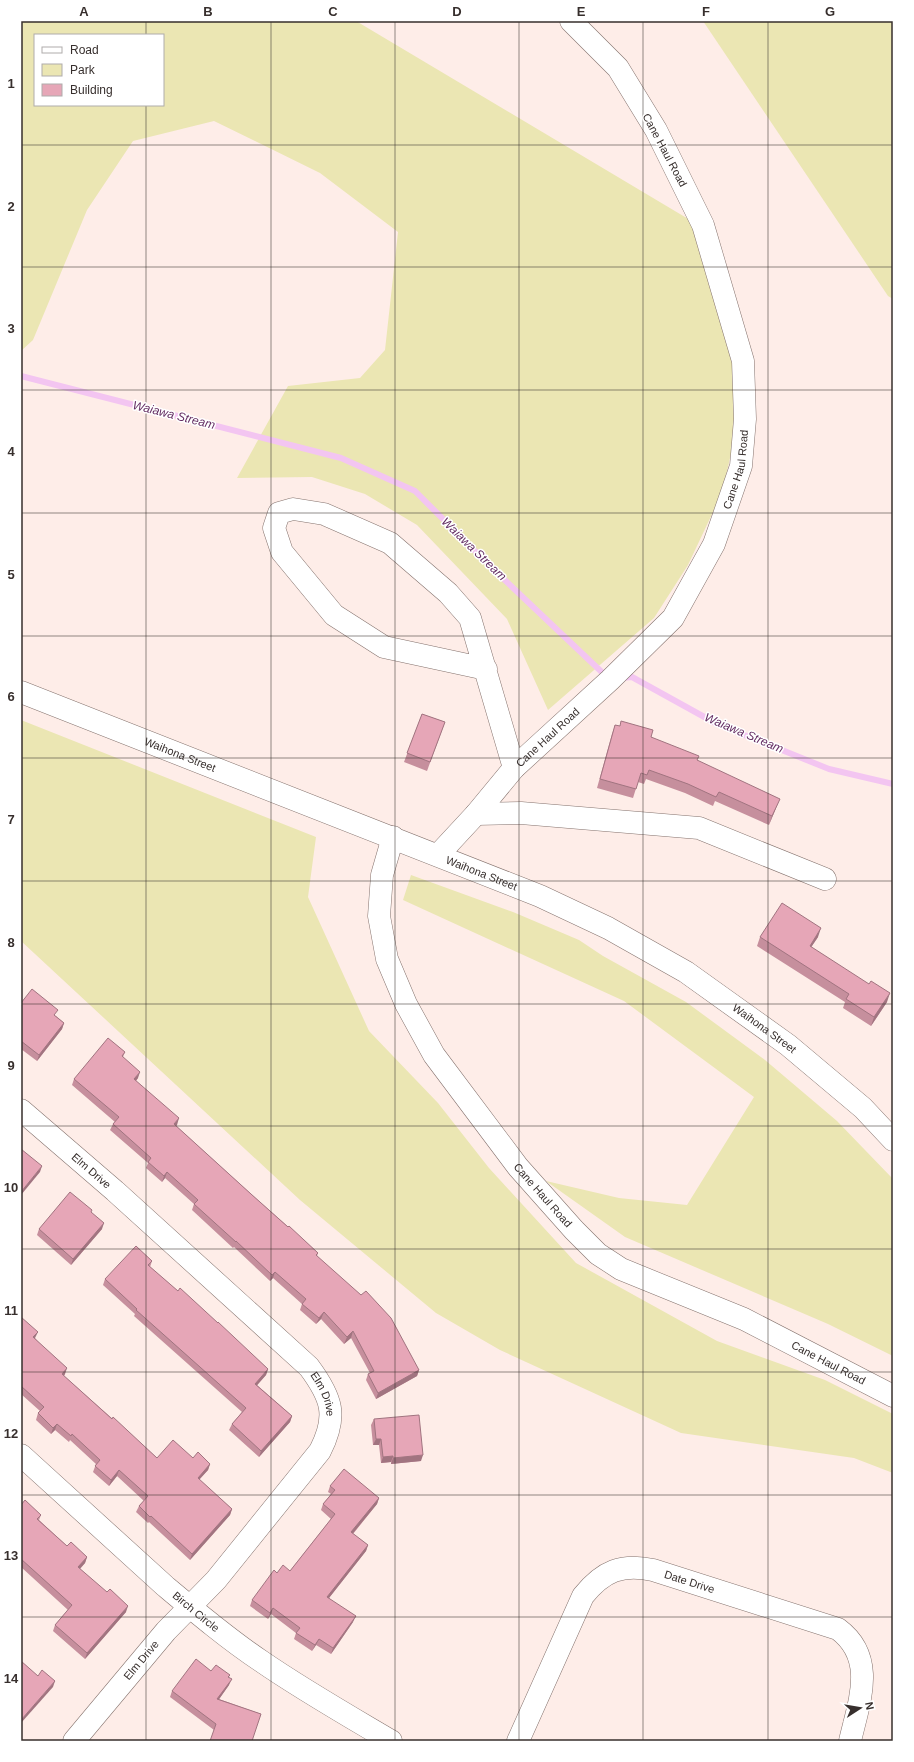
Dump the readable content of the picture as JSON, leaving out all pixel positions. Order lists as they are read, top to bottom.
{
  "streets": {
    "street": [
      "Cane Haul Road",
      "Waihona Street",
      "Elm Drive",
      "Date Drive",
      "Birch Circle"
    ]
  },
  "crossings": [
    ["Cane Haul Road", "Waihona Street"],
    ["Elm Drive", "Birch Circle"]
  ],
  "water": ["Waiawa Stream"],
  "legend": ["Road", "Park", "Building"],
  "north": "right",
  "grid": {
    "columns": [
      "A",
      "B",
      "C",
      "D",
      "E",
      "F",
      "G"
    ],
    "rows": [
      "1",
      "2",
      "3",
      "4",
      "5",
      "6",
      "7",
      "8",
      "9",
      "10",
      "11",
      "12",
      "13",
      "14"
    ]
  }
}
